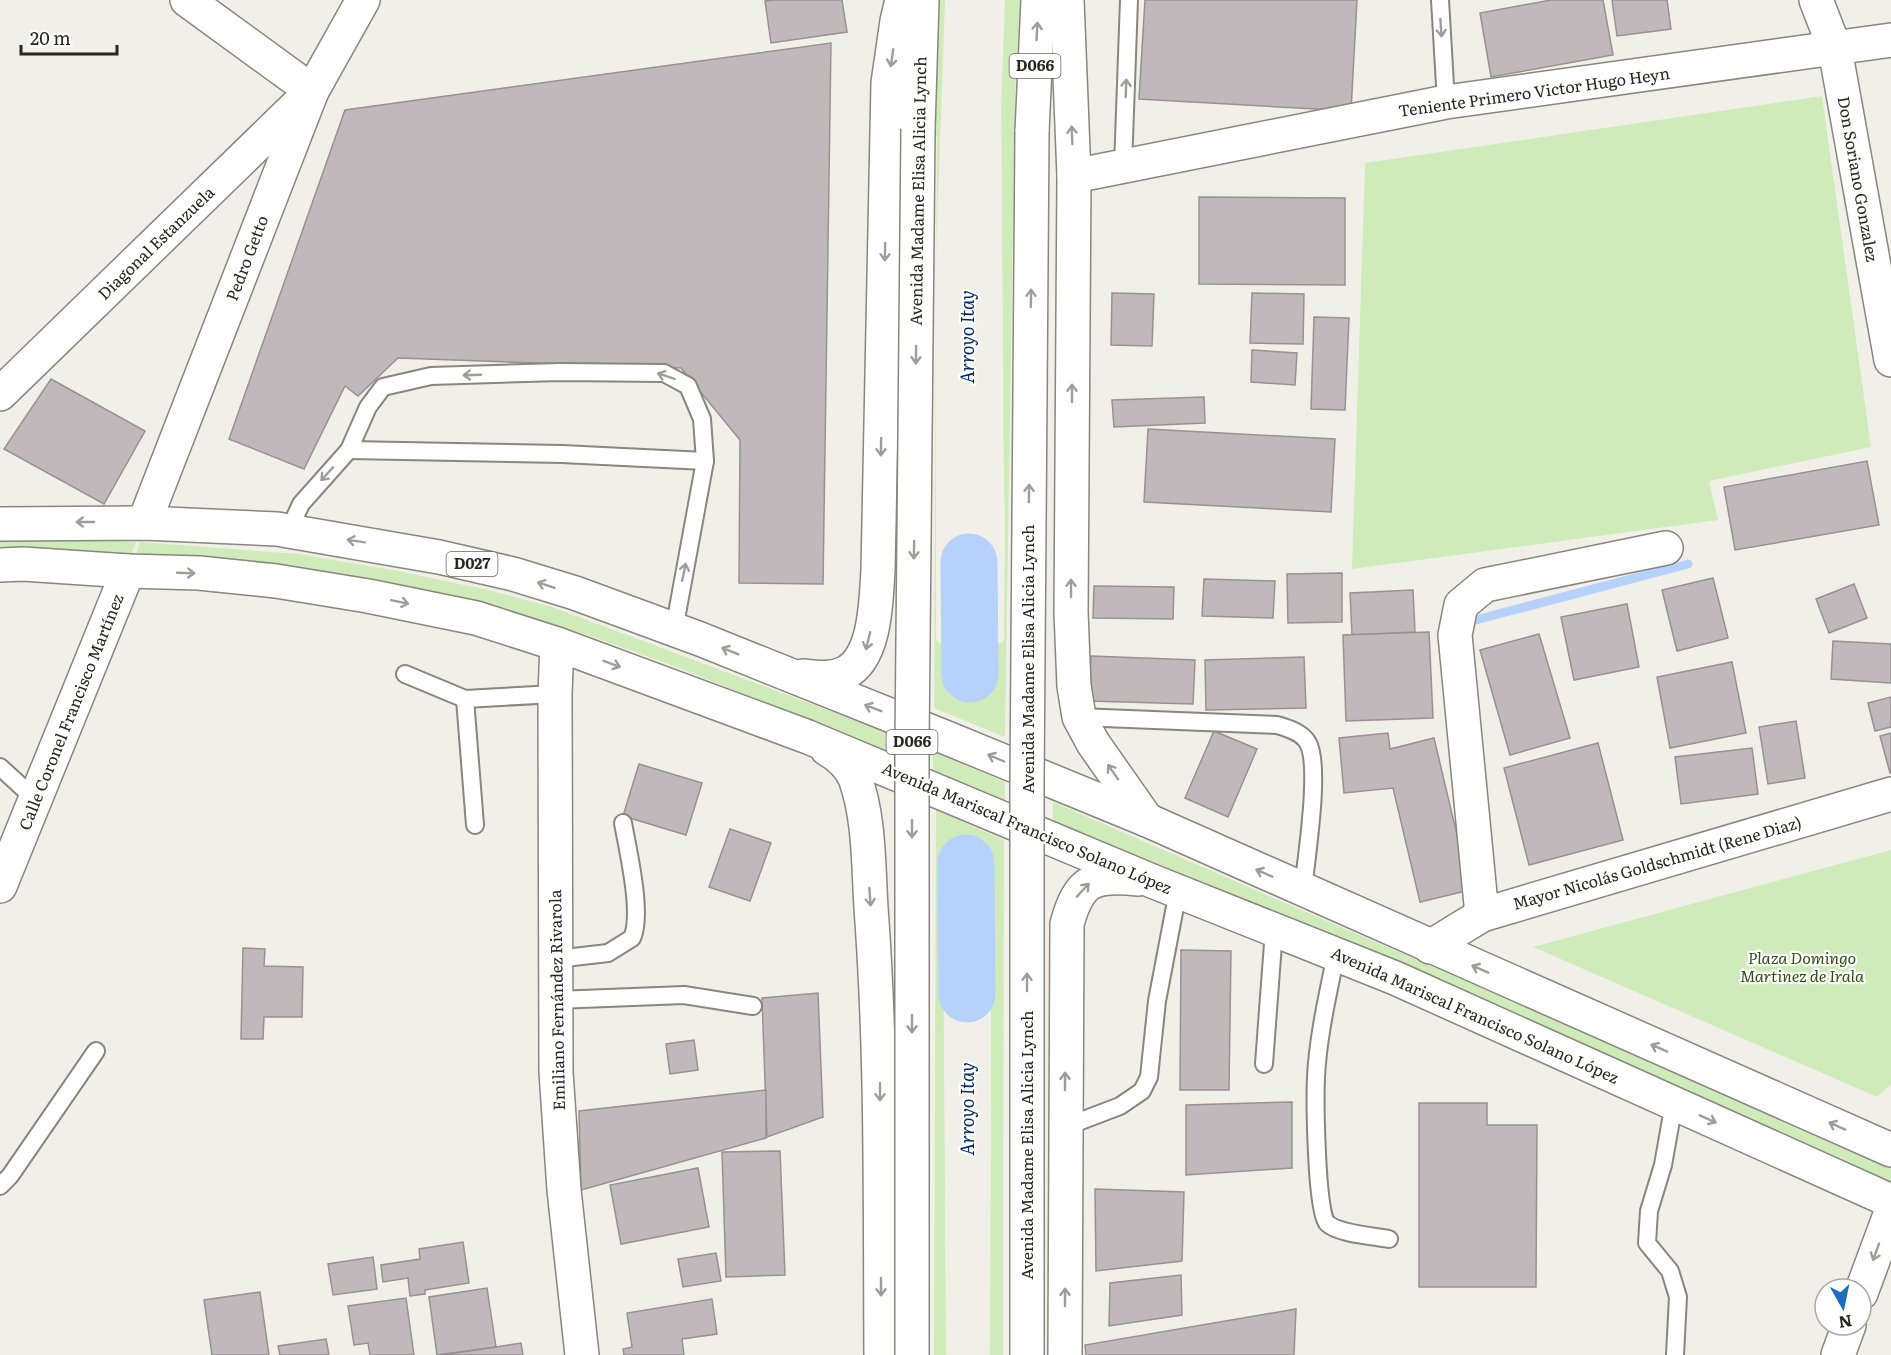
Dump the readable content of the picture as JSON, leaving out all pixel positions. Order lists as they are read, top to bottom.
{
  "streets": {
    "main road": [
      "D066",
      "Teniente Primero Victor Hugo Heyn",
      "Don Soriano Gonzalez",
      "Avenida Madame Elisa Alicia Lynch",
      "Diagonal Estanzuela",
      "Pedro Getto",
      "D027",
      "Calle Coronel Francisco Martínez",
      "Avenida Mariscal Francisco Solano López",
      "Mayor Nicolás Goldschmidt (Rene Diaz)",
      "Emiliano Fernández Rivarola"
    ]
  },
  "crossings": [
    ["Teniente Primero Victor Hugo Heyn", "Don Soriano Gonzalez"],
    ["Diagonal Estanzuela", "Pedro Getto"],
    ["Pedro Getto", "D027"],
    ["Calle Coronel Francisco Martínez", "Avenida Mariscal Francisco Solano López"],
    ["Avenida Mariscal Francisco Solano López", "Emiliano Fernández Rivarola"]
  ],
  "water": ["Arroyo Itay"],
  "parks": ["Plaza Domingo Martinez de Irala"],
  "scale_bar": "20 m",
  "north": "bottom"
}
